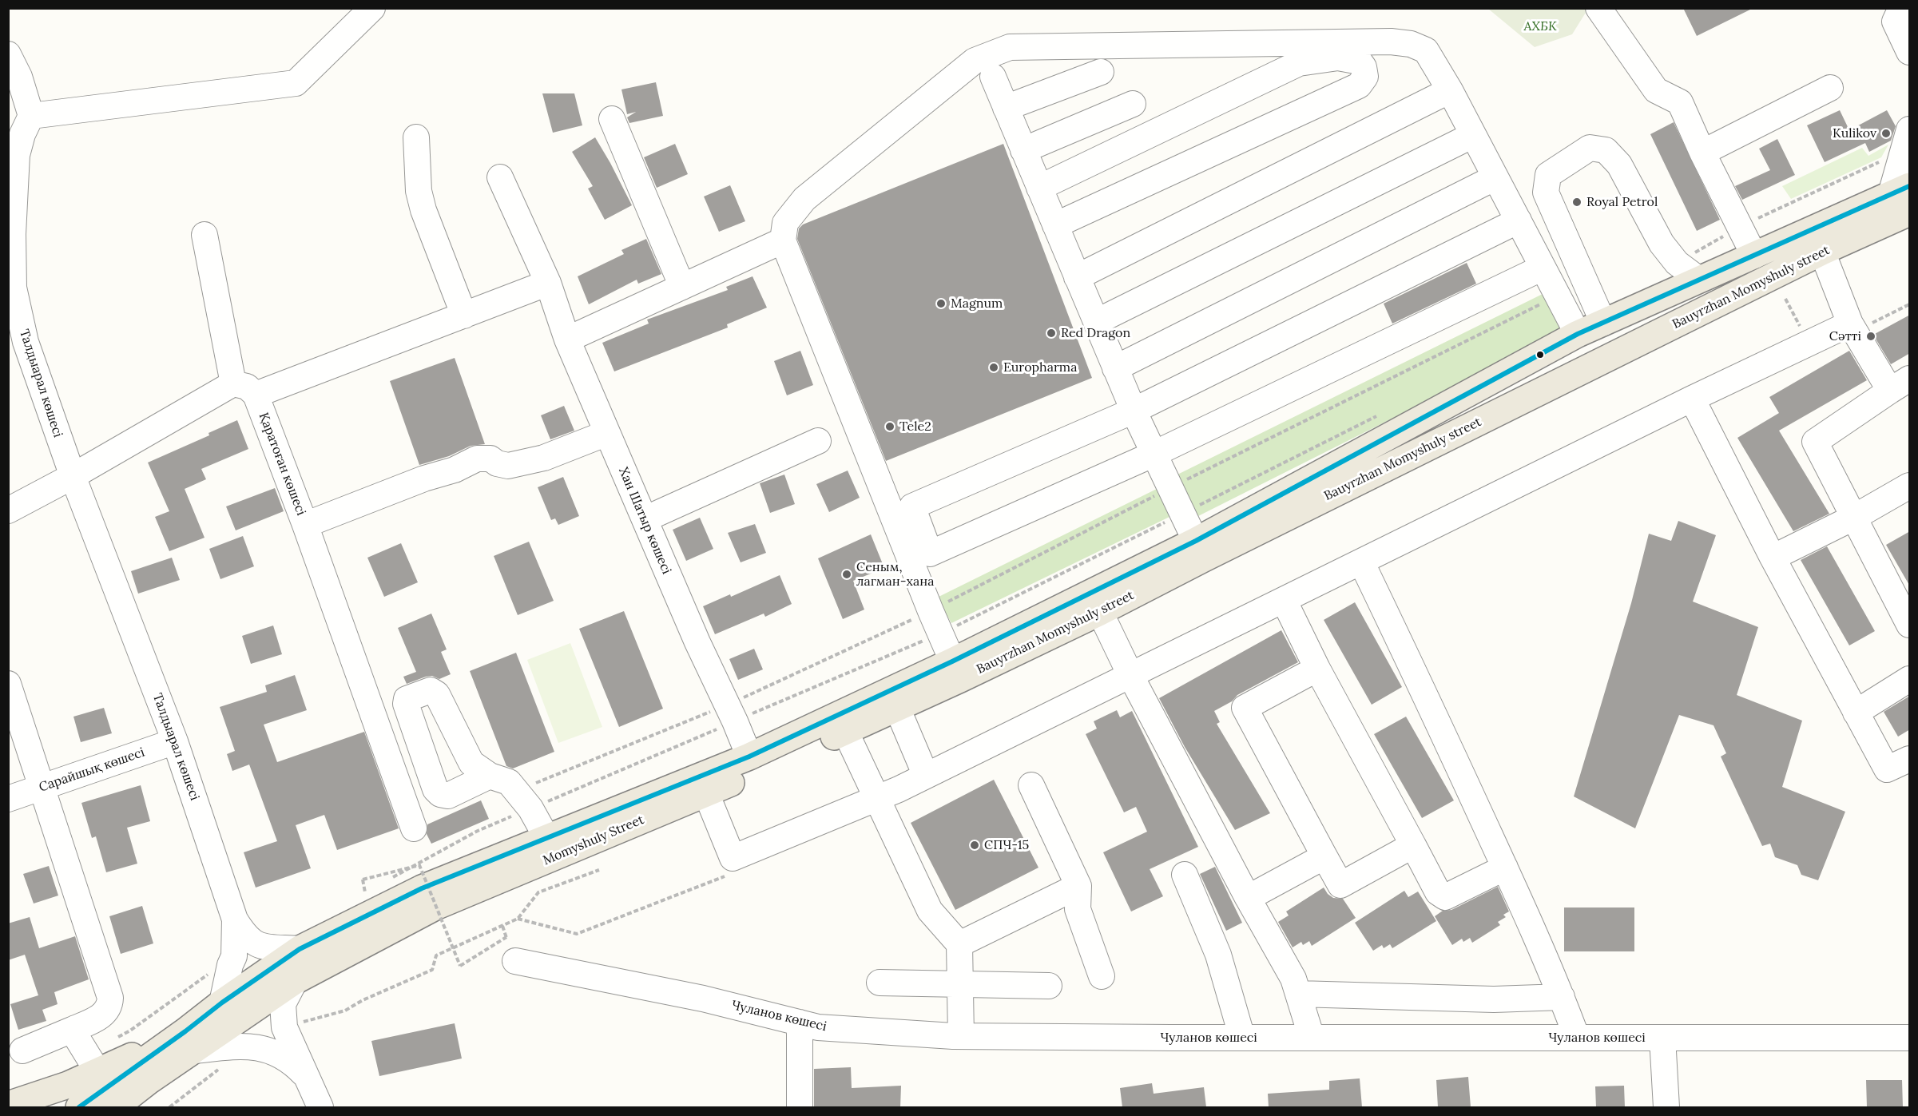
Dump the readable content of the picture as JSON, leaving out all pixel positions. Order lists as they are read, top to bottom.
{
  "streets": {
    "main road": ["Bauyrzhan Momyshuly street", "Momyshuly Street"],
    "street": [
      "Талдыарал көшесі",
      "Қаратоған көшесі",
      "Хан Шатыр көшесі",
      "Сарайшық көшесі",
      "Чуланов көшесі"
    ]
  },
  "crossings": [
    ["Bauyrzhan Momyshuly street", "Талдыарал көшесі"],
    ["Bauyrzhan Momyshuly street", "Хан Шатыр көшесі"],
    ["Bauyrzhan Momyshuly street", "Momyshuly Street"],
    ["Талдыарал көшесі", "Сарайшық көшесі"],
    ["Қаратоған көшесі", "Хан Шатыр көшесі"]
  ],
  "parks": ["АХБК"],
  "places": [
    "Kulikov",
    "Royal Petrol",
    "Magnum",
    "Red Dragon",
    "Сәтті",
    "Europharma",
    "Tele2",
    "Сеным, лагман-хана",
    "СПЧ-15"
  ]
}
